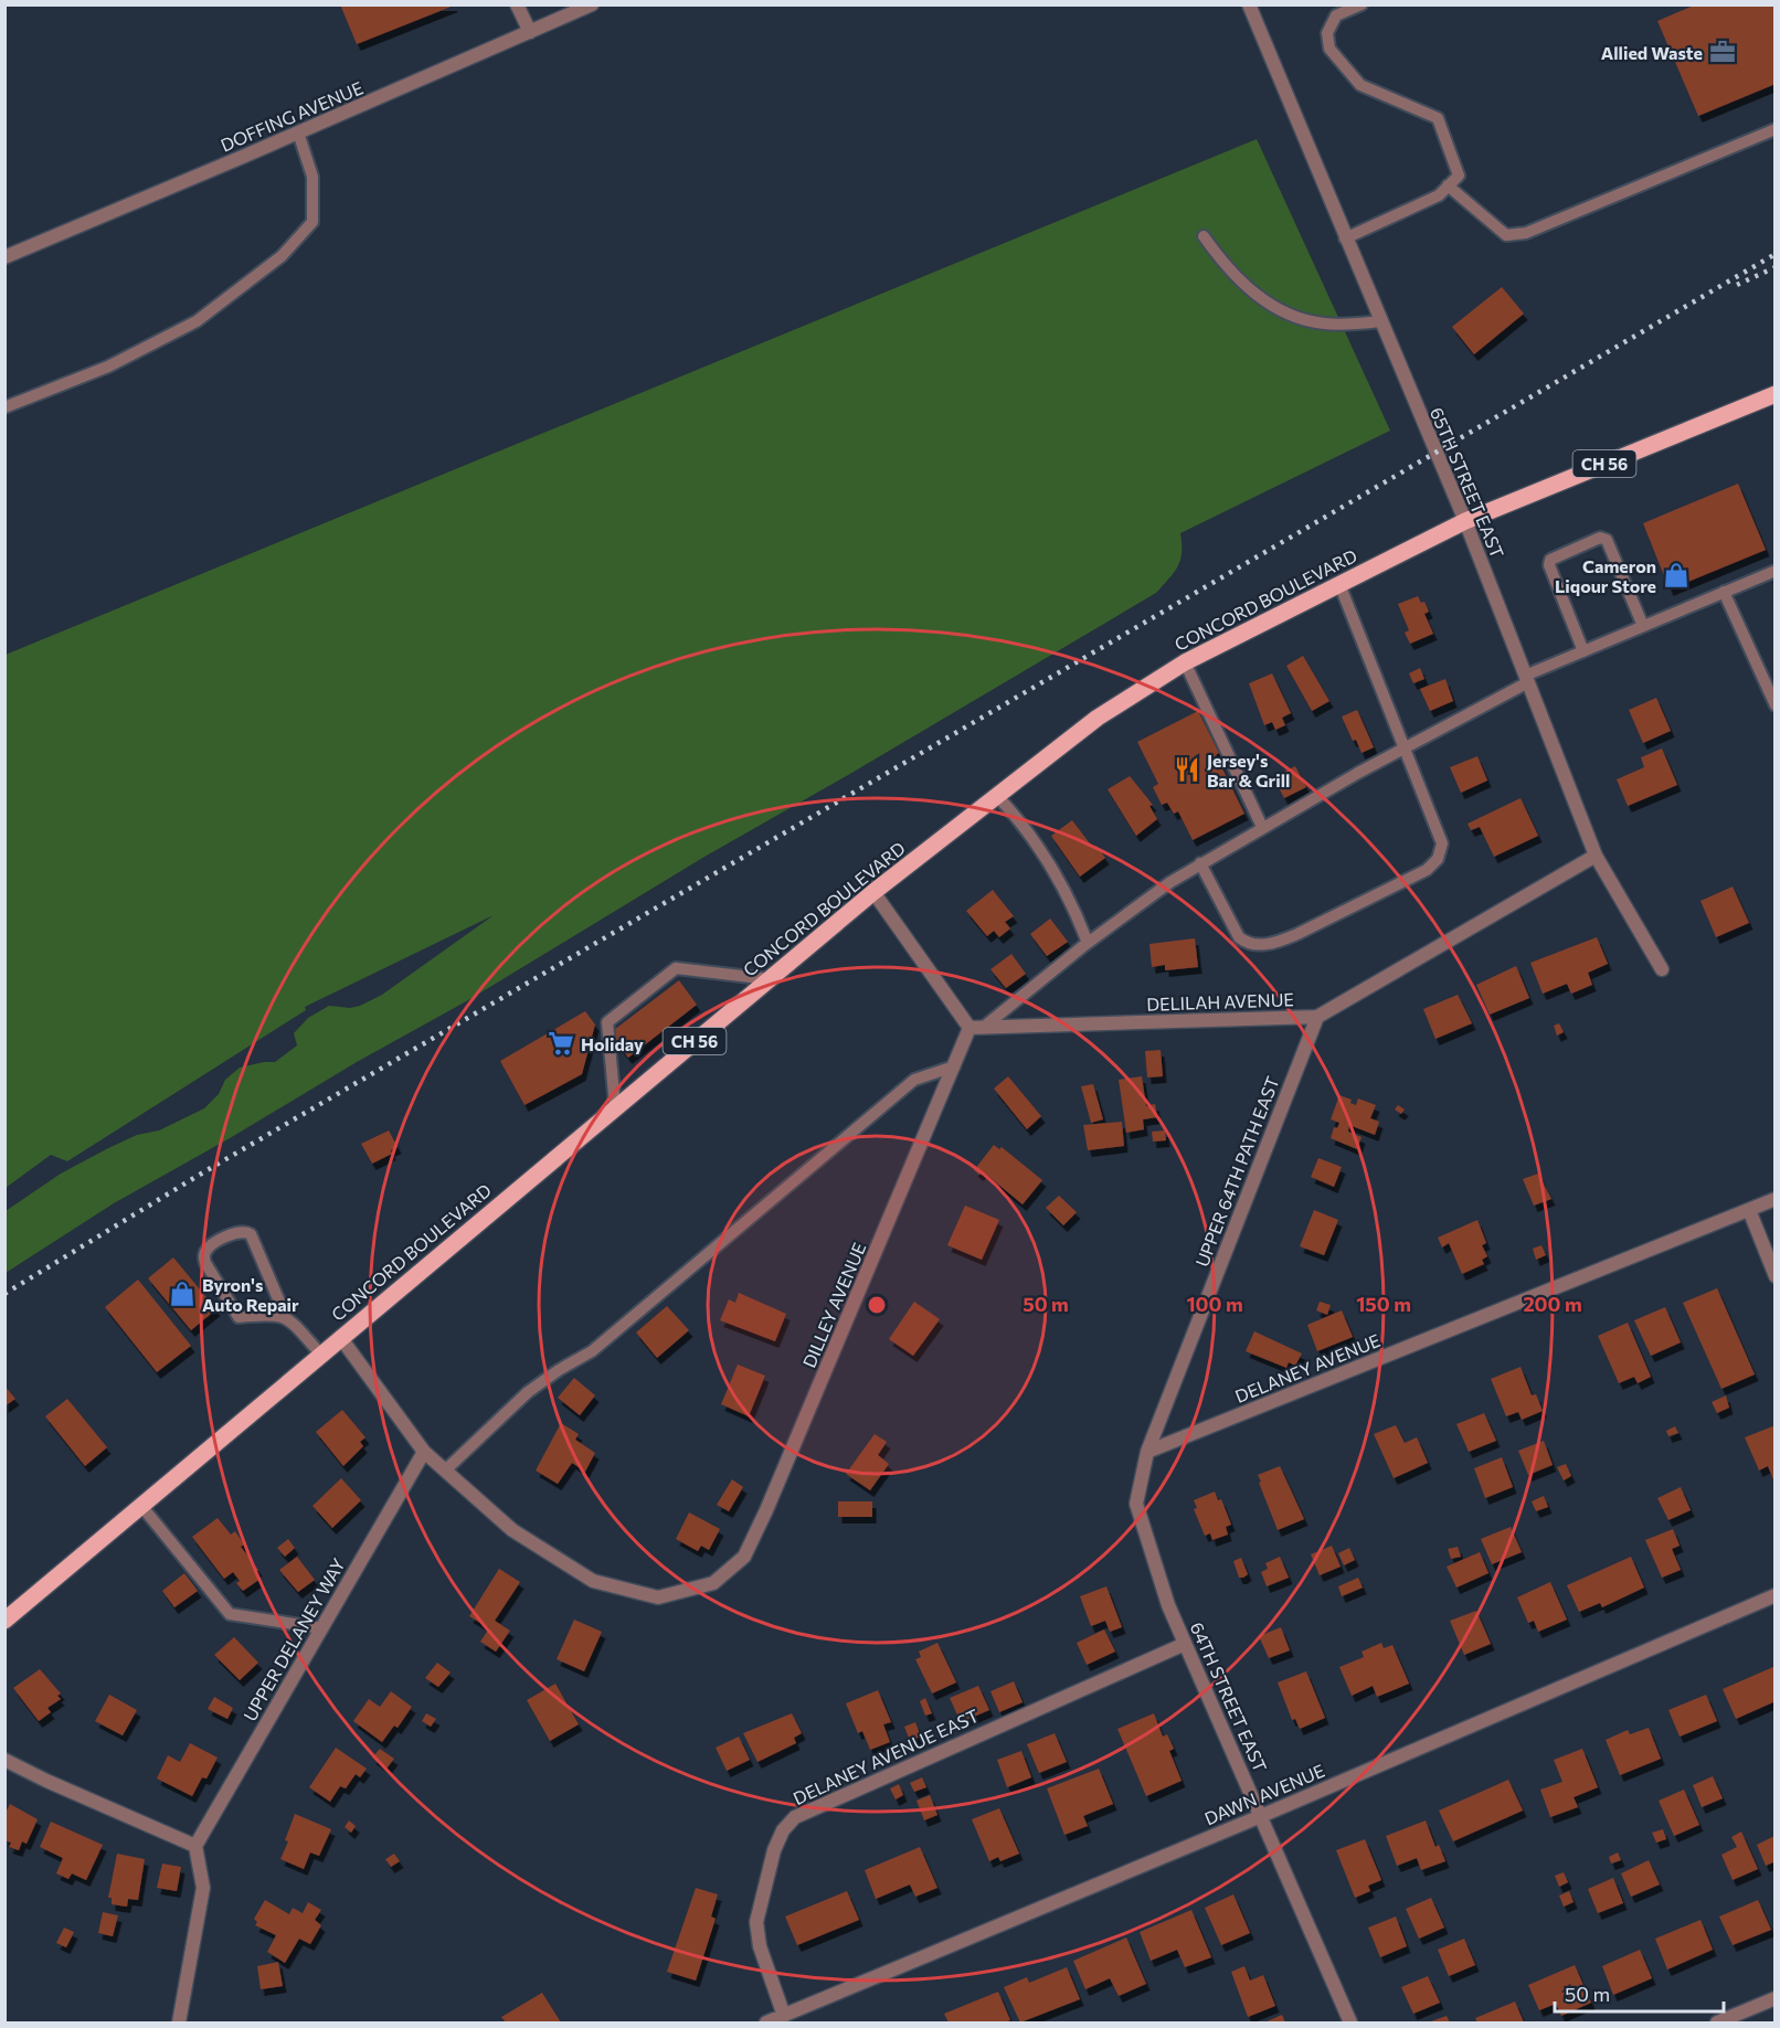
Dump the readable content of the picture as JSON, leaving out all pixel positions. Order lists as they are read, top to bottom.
{
  "streets": {
    "main road": ["CH 56", "CONCORD BOULEVARD"],
    "street": [
      "DOFFING AVENUE",
      "65TH STREET EAST",
      "DELILAH AVENUE",
      "UPPER 64TH PATH EAST",
      "DILLEY AVENUE",
      "DELANEY AVENUE",
      "UPPER DELANEY WAY",
      "64TH STREET EAST",
      "DELANEY AVENUE EAST",
      "DAWN AVENUE"
    ]
  },
  "crossings": [
    ["65TH STREET EAST", "CONCORD BOULEVARD"],
    ["65TH STREET EAST", "DELILAH AVENUE"],
    ["DELILAH AVENUE", "UPPER 64TH PATH EAST"],
    ["DELILAH AVENUE", "DILLEY AVENUE"],
    ["UPPER 64TH PATH EAST", "DELANEY AVENUE"],
    ["UPPER 64TH PATH EAST", "64TH STREET EAST"],
    ["DELANEY AVENUE", "64TH STREET EAST"],
    ["64TH STREET EAST", "DELANEY AVENUE EAST"],
    ["64TH STREET EAST", "DAWN AVENUE"],
    ["DELANEY AVENUE EAST", "DAWN AVENUE"]
  ],
  "places": {
    "office": ["Allied Waste"],
    "shop": ["Cameron Liqour Store", "Byron's Auto Repair"],
    "restaurant": ["Jersey's Bar & Grill"],
    "supermarket": ["Holiday"]
  },
  "scale_bar": "50 m",
  "rings": [
    "50 m",
    "100 m",
    "150 m",
    "200 m"
  ]
}
